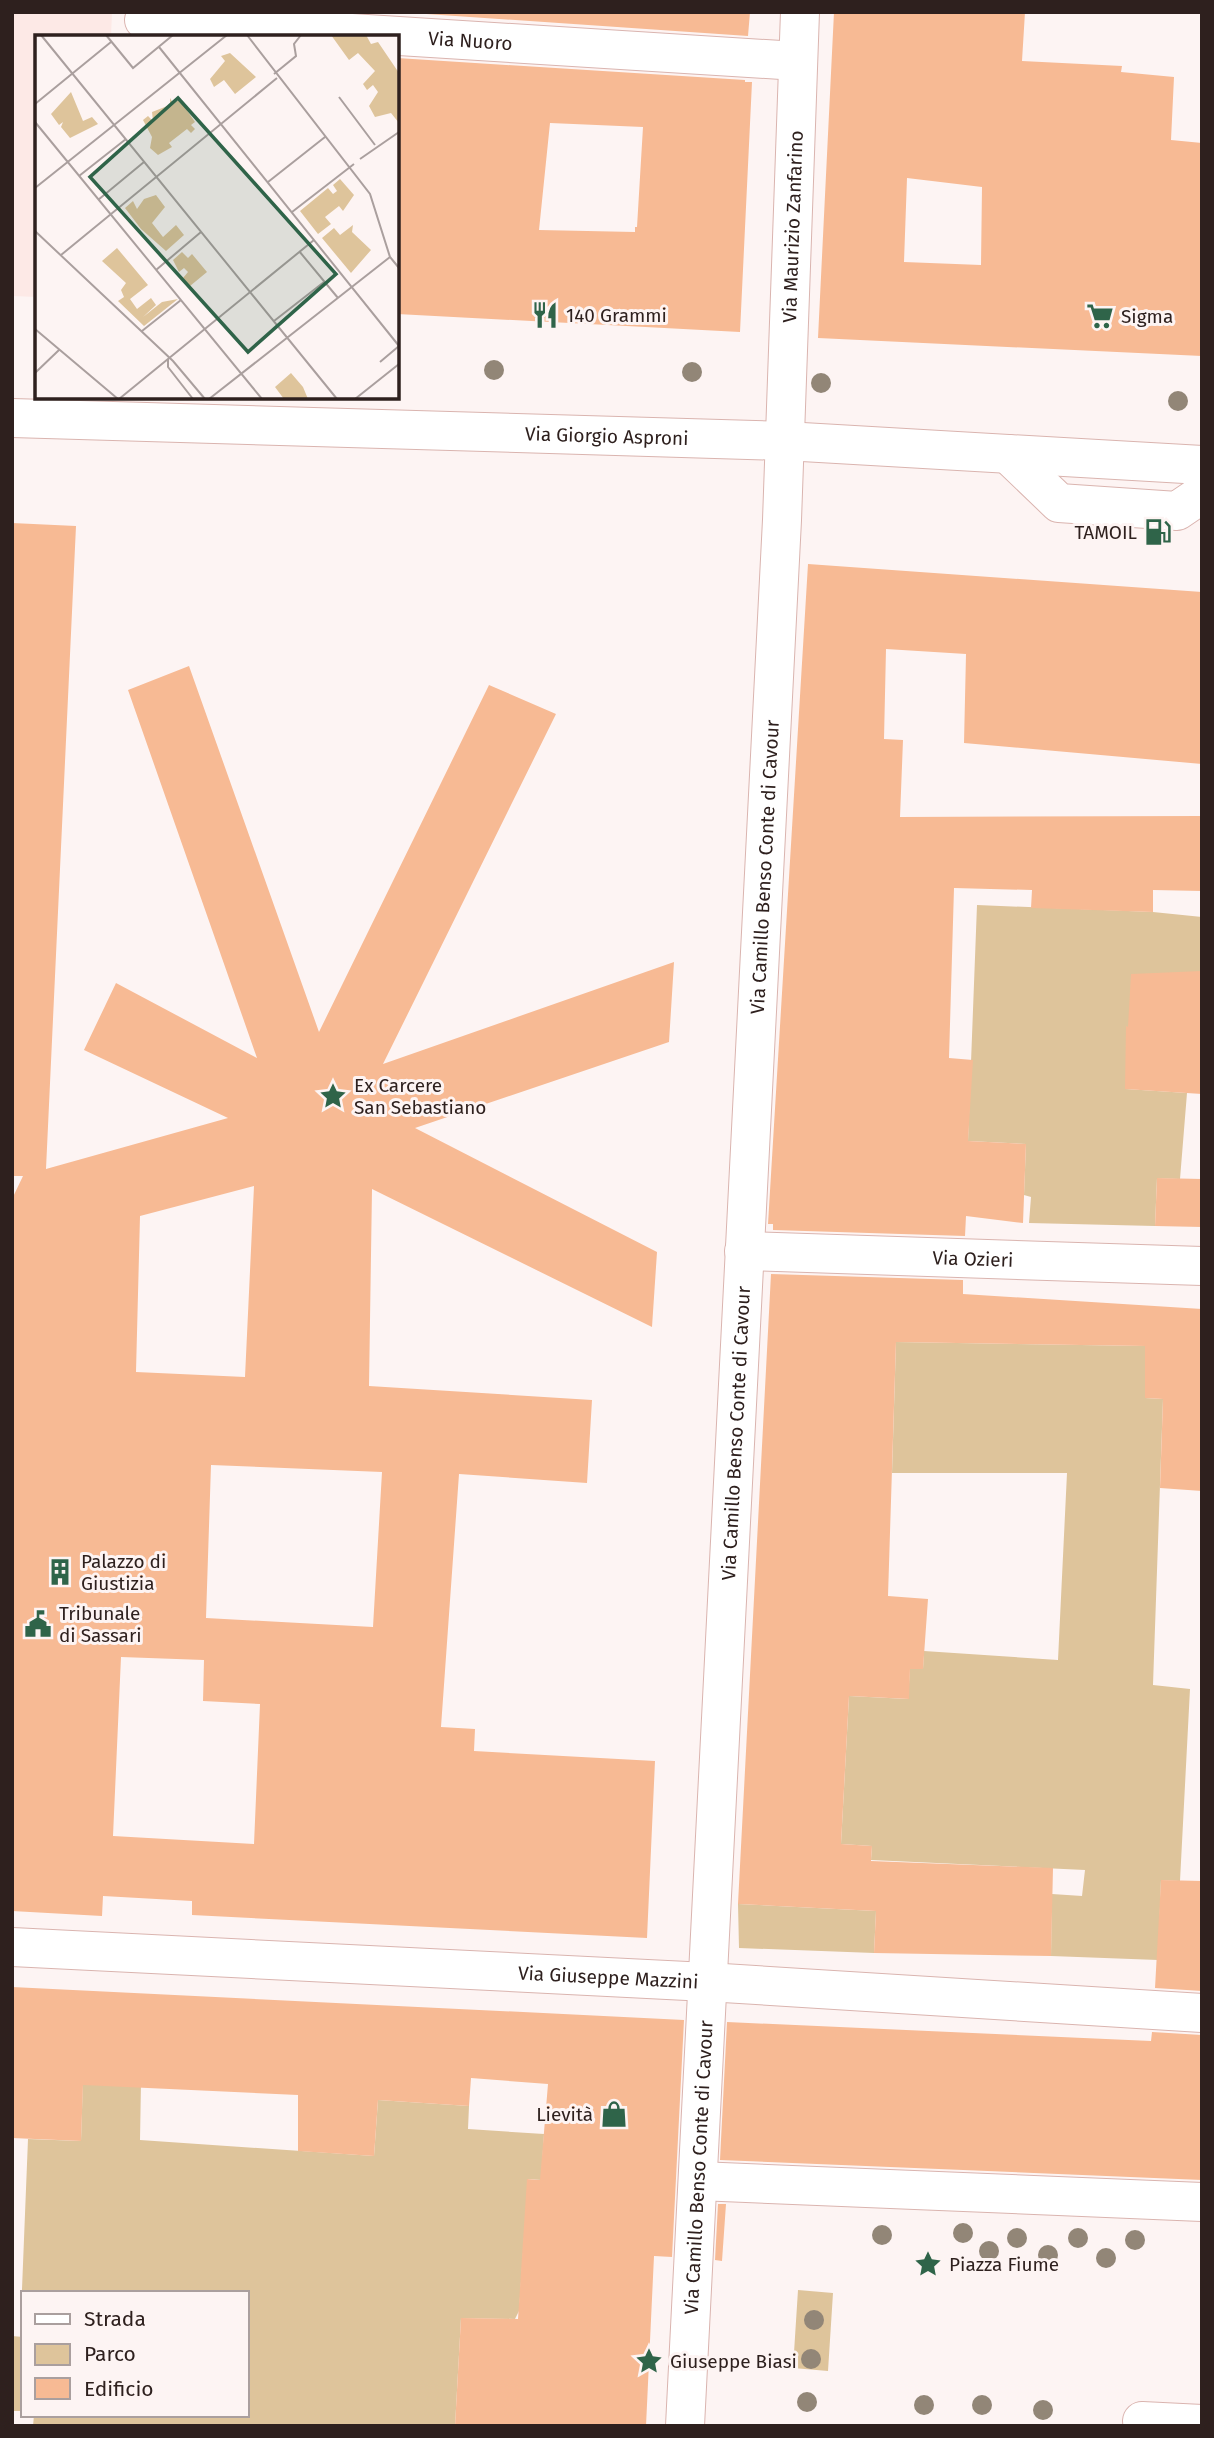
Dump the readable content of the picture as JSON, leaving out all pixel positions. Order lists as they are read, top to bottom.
{
  "streets": {
    "street": [
      "Via Nuoro",
      "Via Maurizio Zanfarino",
      "Via Giorgio Asproni",
      "Via Camillo Benso Conte di Cavour",
      "Via Ozieri",
      "Via Giuseppe Mazzini"
    ]
  },
  "crossings": [
    ["Via Nuoro", "Via Maurizio Zanfarino"],
    ["Via Maurizio Zanfarino", "Via Giorgio Asproni"],
    ["Via Maurizio Zanfarino", "Via Camillo Benso Conte di Cavour"],
    ["Via Giorgio Asproni", "Via Camillo Benso Conte di Cavour"],
    ["Via Camillo Benso Conte di Cavour", "Via Ozieri"],
    ["Via Camillo Benso Conte di Cavour", "Via Giuseppe Mazzini"]
  ],
  "places": {
    "restaurant": ["140 Grammi"],
    "supermarket": ["Sigma"],
    "fuel station": ["TAMOIL"],
    "place": ["Ex Carcere San Sebastiano", "Piazza Fiume", "Giuseppe Biasi"],
    "building": ["Palazzo di Giustizia"],
    "public building": ["Tribunale di Sassari"],
    "shop": ["Lievità"]
  },
  "legend": ["Strada", "Parco", "Edificio"]
}
